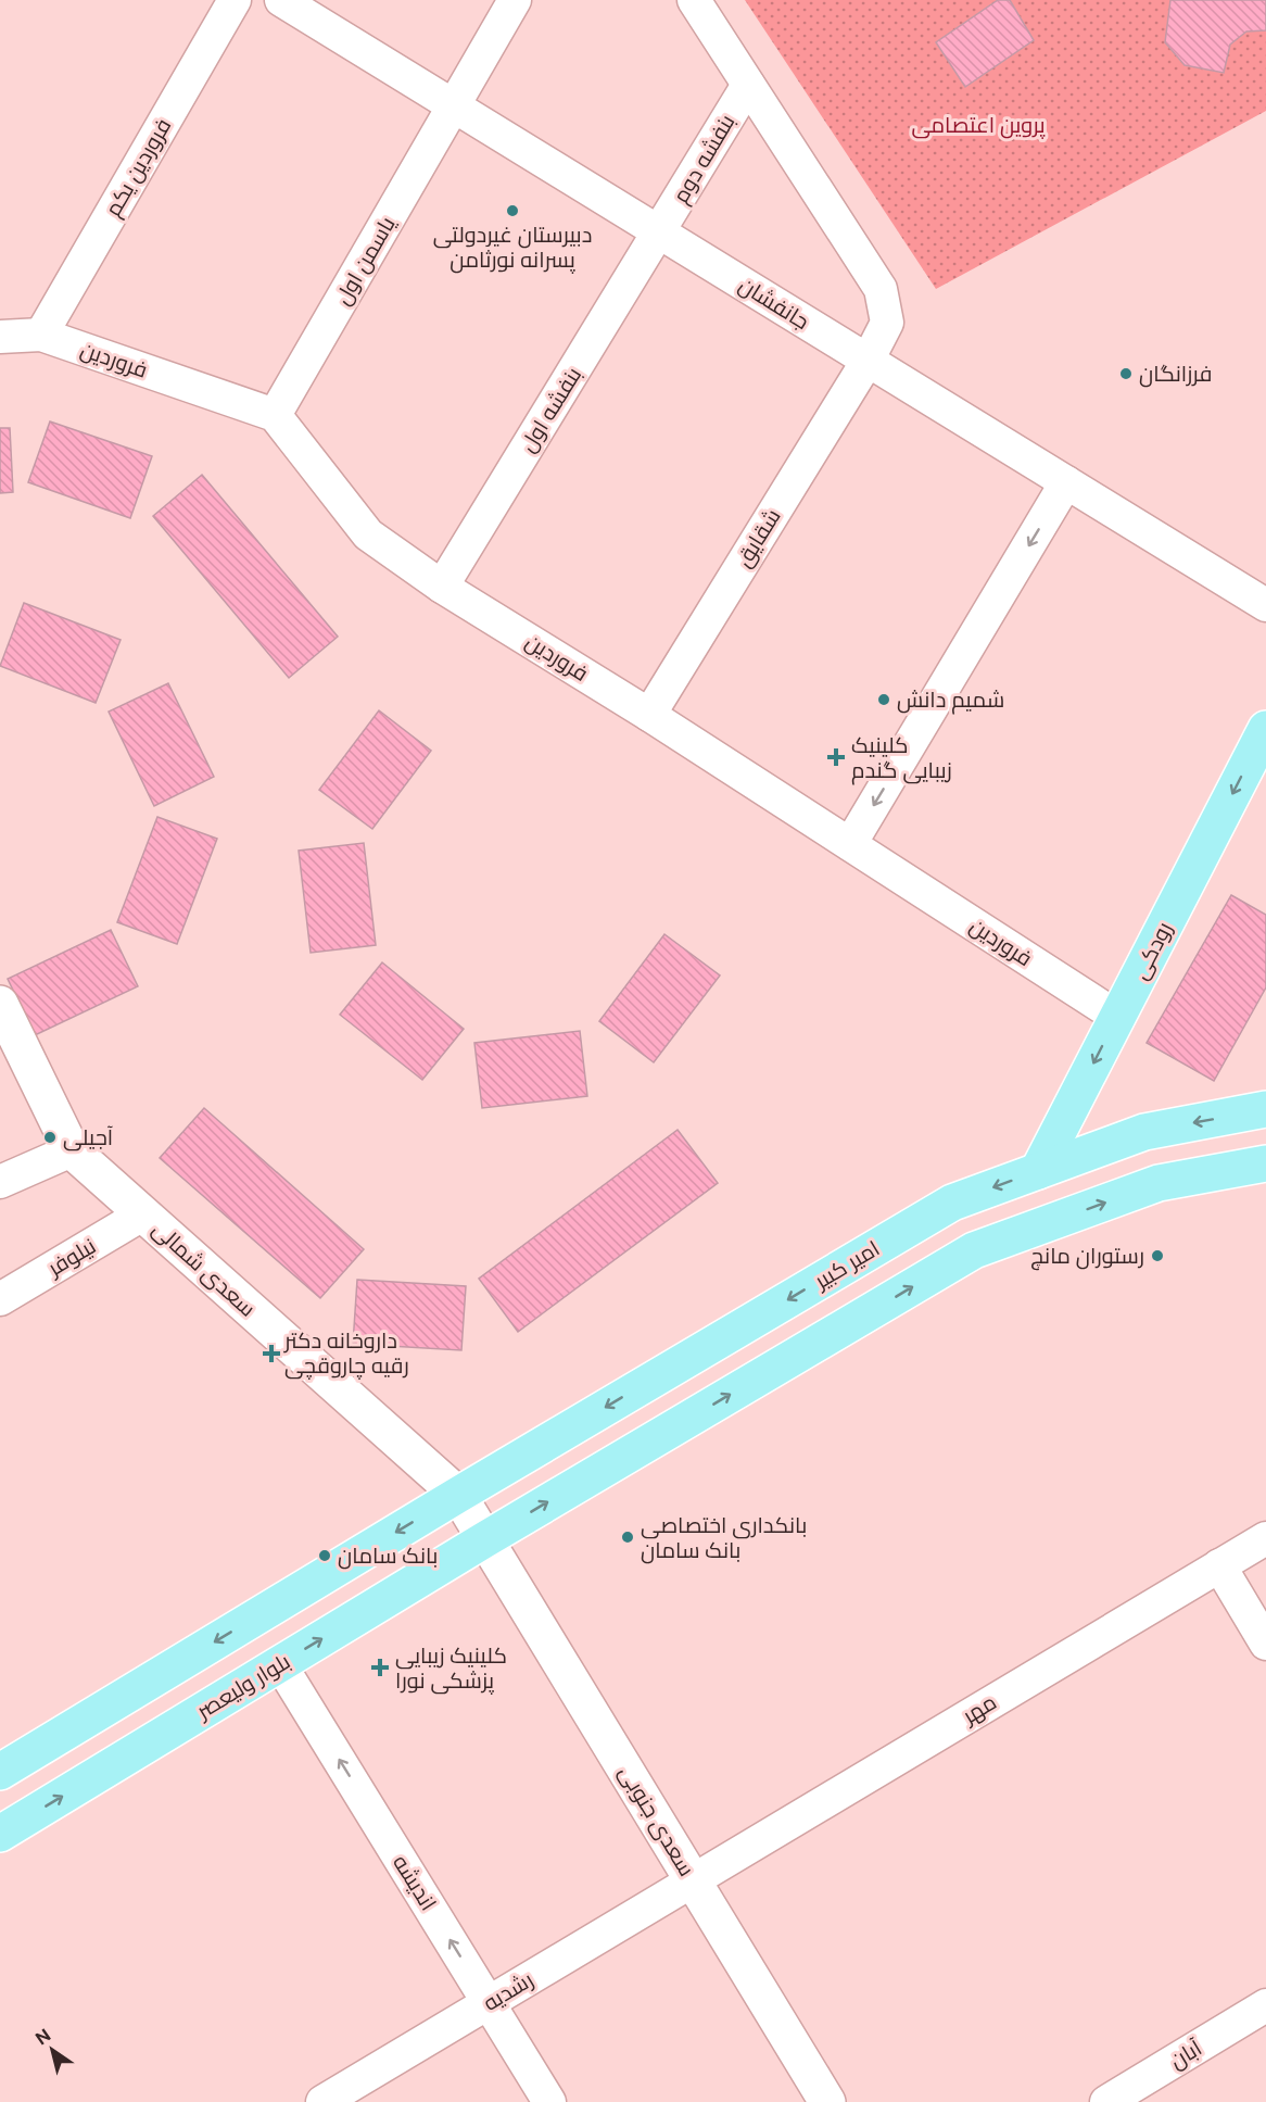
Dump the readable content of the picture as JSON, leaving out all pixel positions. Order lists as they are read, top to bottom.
{
  "streets": {
    "main road": [
      "رودکى",
      "امیر کبیر",
      "سعدى شمالى",
      "بلوار ولیعصر",
      "سعدى جنوبی"
    ],
    "street": [
      "بنفشه دوم",
      "فروردین یکم",
      "یاسمن اول",
      "جانفشان",
      "فروردین",
      "بنفشه اول",
      "شقایق",
      "نیلوفر",
      "مهر",
      "اندیشه",
      "رشدیه",
      "آبان"
    ]
  },
  "crossings": [
    ["بنفشه دوم", "جانفشان"],
    ["بنفشه دوم", "بنفشه اول"],
    ["بنفشه دوم", "شقایق"],
    ["فروردین یکم", "فروردین"],
    ["یاسمن اول", "جانفشان"],
    ["یاسمن اول", "فروردین"],
    ["جانفشان", "بنفشه اول"],
    ["جانفشان", "شقایق"],
    ["فروردین", "بنفشه اول"],
    ["فروردین", "شقایق"],
    ["فروردین", "رودکى"],
    ["رودکى", "امیر کبیر"],
    ["نیلوفر", "سعدى شمالى"],
    ["امیر کبیر", "سعدى شمالى"],
    ["سعدى شمالى", "بلوار ولیعصر"],
    ["سعدى شمالى", "سعدى جنوبی"],
    ["بلوار ولیعصر", "سعدى جنوبی"],
    ["بلوار ولیعصر", "اندیشه"],
    ["مهر", "سعدى جنوبی"],
    ["مهر", "رشدیه"],
    ["سعدى جنوبی", "رشدیه"],
    ["اندیشه", "رشدیه"]
  ],
  "one_way": ["رودکى", "اندیشه"],
  "parks": ["پروین اعتصامى"],
  "places": {
    "other": [
      "دبیرستان غیردولتی پسرانه نورثامن",
      "فرزانگان",
      "شمیم دانش",
      "آجیلی",
      "رستوران مانچ",
      "بانکداری اختصاصی بانک سامان",
      "بانک سامان"
    ],
    "health": ["کلینیک زیبایی گندم", "داروخانه دکتر رقیه چاروقچی", "کلینیک زیبایی پزشکی نورا"]
  },
  "north": "top left"
}
